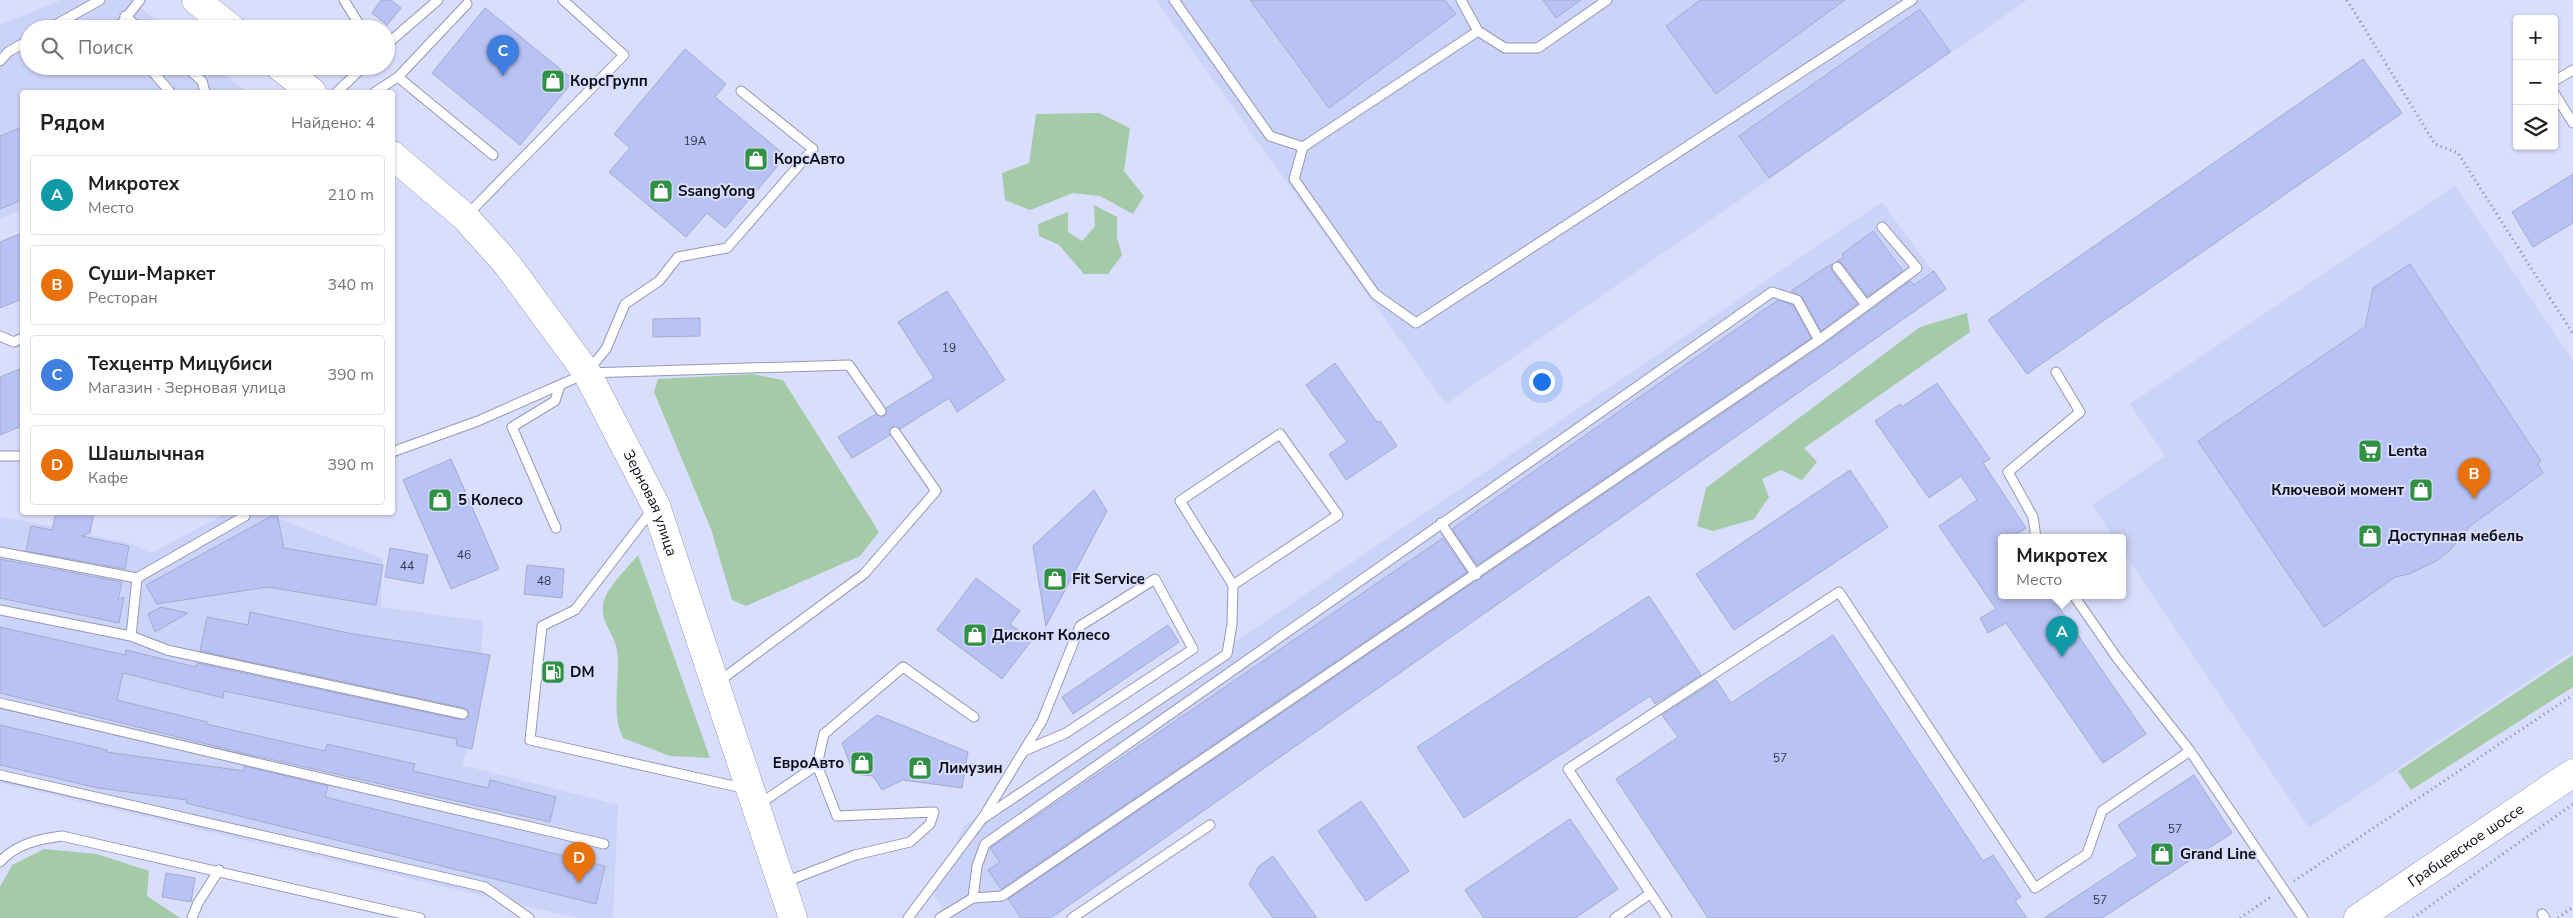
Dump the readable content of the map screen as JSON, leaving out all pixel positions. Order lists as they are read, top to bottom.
{
  "streets": {
    "main road": ["Зерновая улица", "Грабцевское шоссе"]
  },
  "places": {
    "shop": [
      "КорсГрупп",
      "КорсАвто",
      "SsangYong",
      "Ключевой момент",
      "5 Колесо",
      "Доступная мебель",
      "Fit Service",
      "Дисконт Колесо",
      "ЕвроАвто",
      "Лимузин",
      "Grand Line"
    ],
    "supermarket": ["Lenta"],
    "fuel station": ["DM"]
  },
  "house_numbers": [
    "19А",
    "19",
    "46",
    "44",
    "48",
    "57",
    "57",
    "57"
  ],
  "page": {
    "map_buttons": ["+", "−"],
    "search": "Поиск",
    "pins": [
      "C",
      "B",
      "A",
      "D"
    ],
    "heading": ["Рядом", "Найдено: 4"],
    "list": [
      {
        "mark": "A",
        "name": "Микротех",
        "note": "Место",
        "value": "210 m"
      },
      {
        "mark": "B",
        "name": "Суши-Маркет",
        "note": "Ресторан",
        "value": "340 m"
      },
      {
        "mark": "C",
        "name": "Техцентр Мицубиси",
        "note": "Магазин · Зерновая улица",
        "value": "390 m"
      },
      {
        "mark": "D",
        "name": "Шашлычная",
        "note": "Кафе",
        "value": "390 m"
      }
    ],
    "popup": ["Микротех", "Место"]
  }
}
